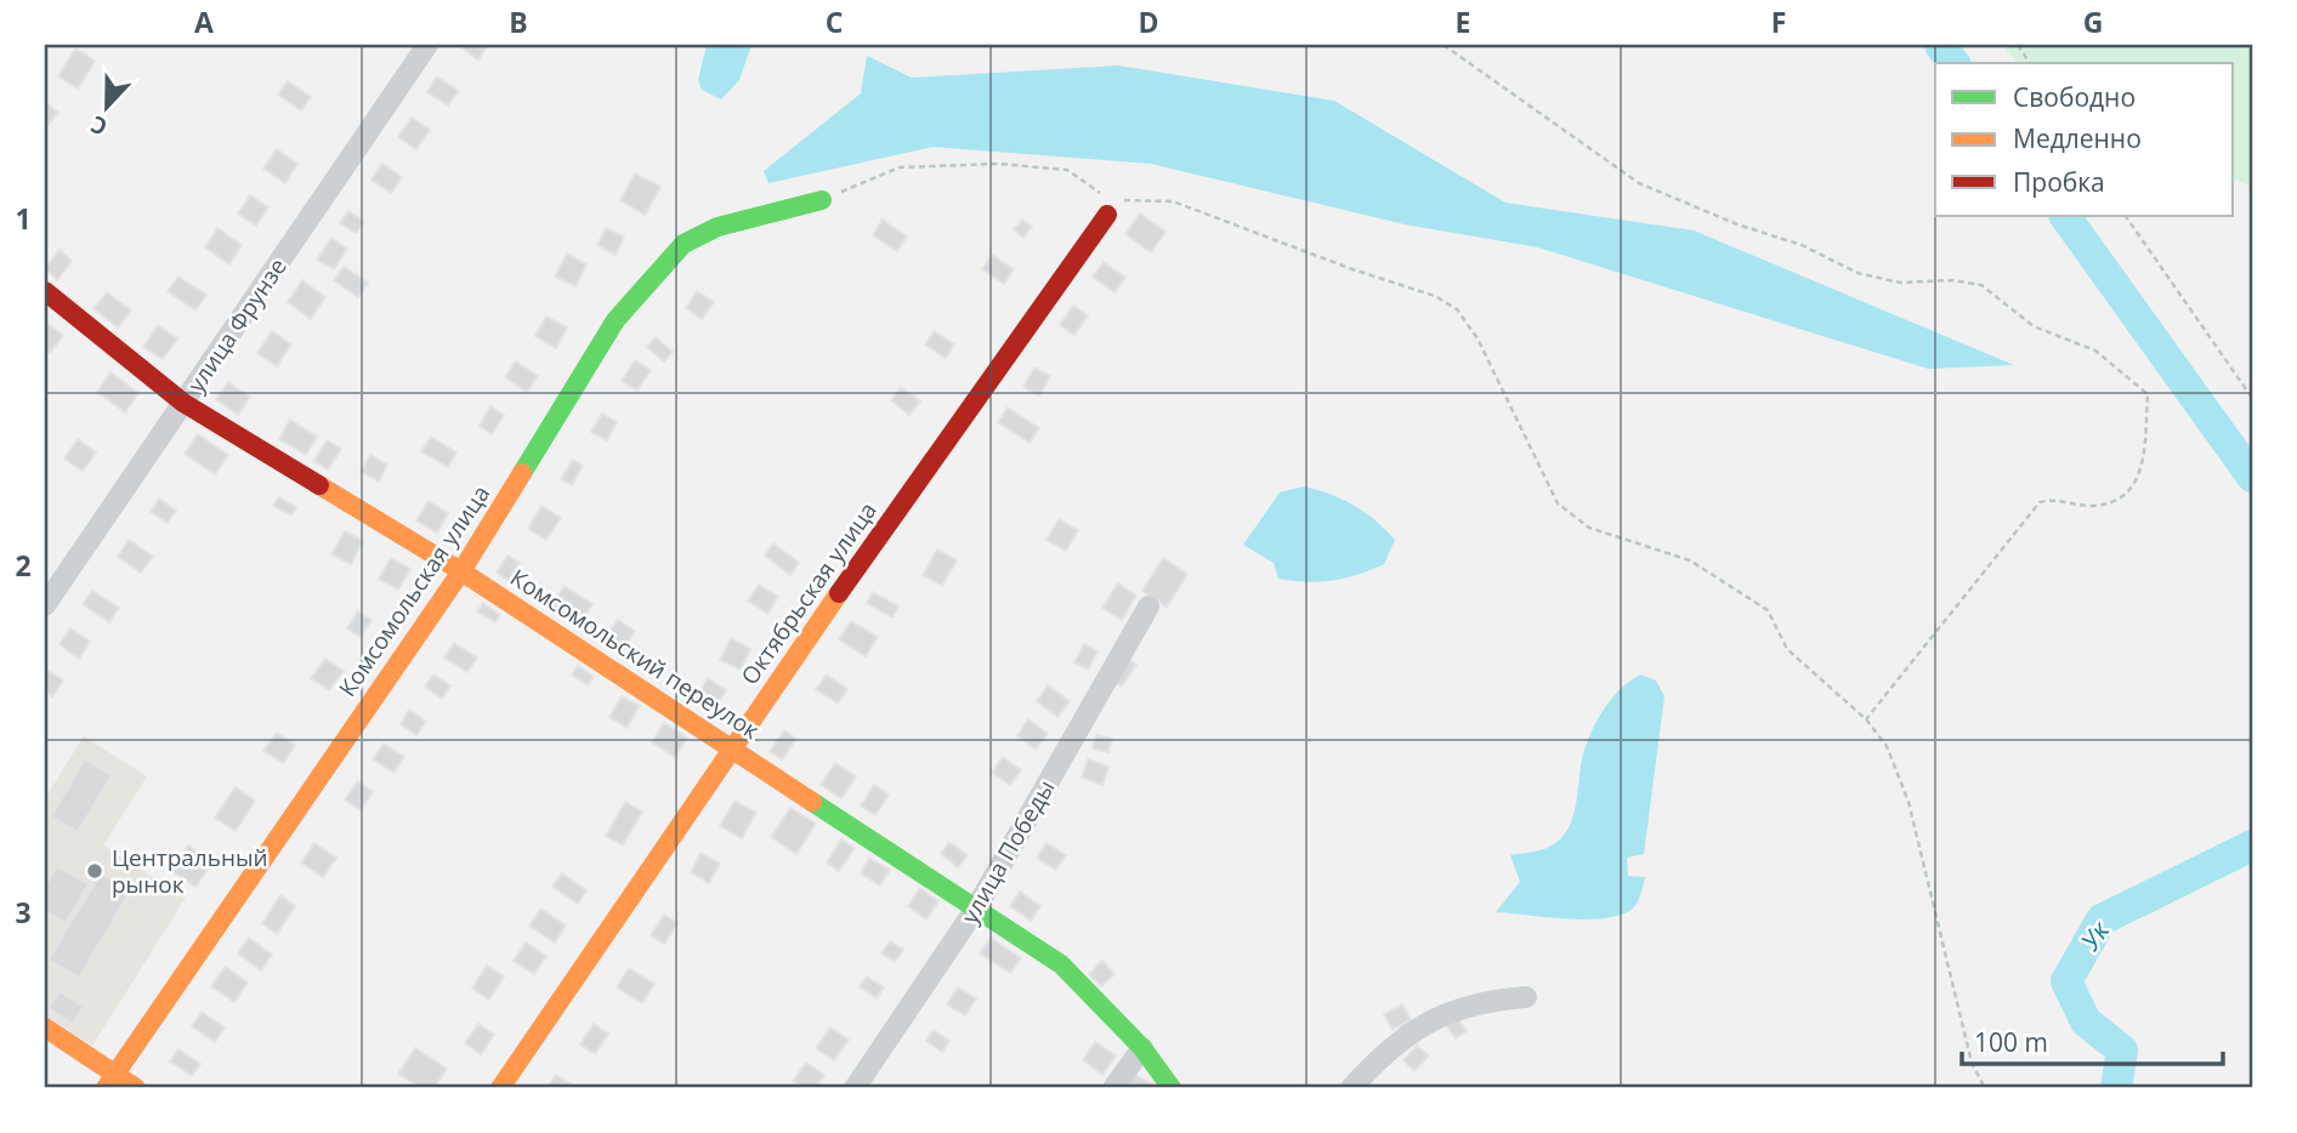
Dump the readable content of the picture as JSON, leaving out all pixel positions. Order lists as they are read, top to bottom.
{
  "streets": {
    "street": [
      "улица Фрунзе",
      "Комсомольская улица",
      "Октябрьская улица",
      "Комсомольский переулок",
      "улица Победы"
    ]
  },
  "crossings": [
    ["улица Фрунзе", "Комсомольский переулок"],
    ["Комсомольская улица", "Комсомольский переулок"],
    ["Октябрьская улица", "Комсомольский переулок"],
    ["Комсомольский переулок", "улица Победы"]
  ],
  "water": ["Ук"],
  "places": ["Центральный рынок"],
  "legend": ["Свободно", "Медленно", "Пробка"],
  "scale_bar": "100 m",
  "north": "bottom",
  "grid": {
    "columns": [
      "A",
      "B",
      "C",
      "D",
      "E",
      "F",
      "G"
    ],
    "rows": ["1", "2", "3"]
  }
}
